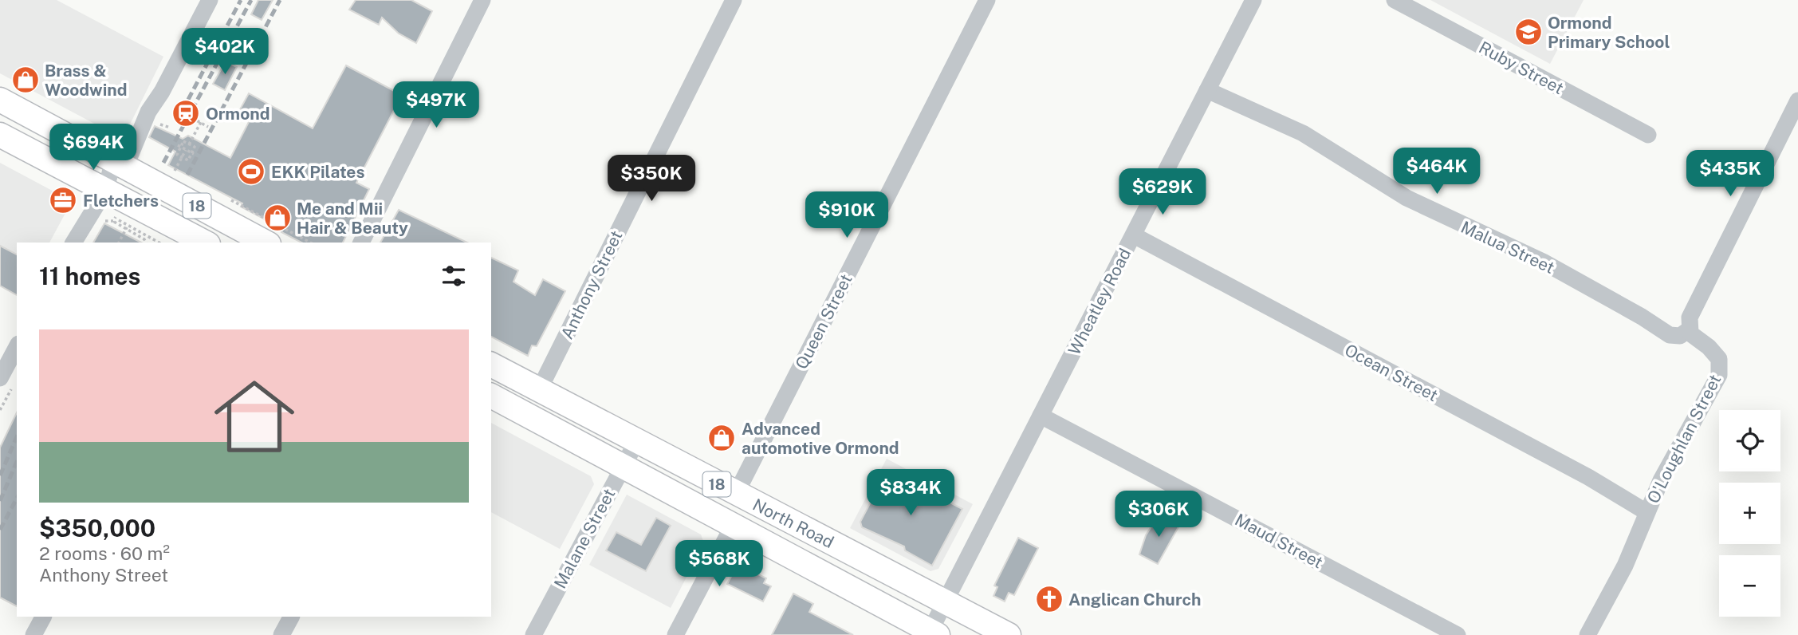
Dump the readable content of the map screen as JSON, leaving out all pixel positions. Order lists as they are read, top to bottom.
{
  "streets": {
    "highway": ["18", "North Road"],
    "street": [
      "Ruby Street",
      "Malua Street",
      "Anthony Street",
      "Wheatley Road",
      "Queen Street",
      "Ocean Street",
      "O'Loughlan Street",
      "Malane Street",
      "Maud Street"
    ]
  },
  "crossings": [
    ["Malua Street", "Wheatley Road"],
    ["Malua Street", "O'Loughlan Street"],
    ["Anthony Street", "North Road"],
    ["Wheatley Road", "Ocean Street"],
    ["Wheatley Road", "North Road"],
    ["Wheatley Road", "Maud Street"],
    ["Queen Street", "North Road"],
    ["Ocean Street", "O'Loughlan Street"],
    ["North Road", "Malane Street"]
  ],
  "places": {
    "school or university": ["Ormond Primary School"],
    "shop": ["Brass & Woodwind", "Me and Mii Hair & Beauty", "Advanced automotive Ormond"],
    "station": ["Ormond"],
    "sports": ["EKK Pilates"],
    "office": ["Fletchers"],
    "church": ["Anglican Church"]
  },
  "page": {
    "price": [
      "$402K",
      "$497K",
      "$694K",
      "$464K",
      "$435K",
      "$350K",
      "$629K",
      "$910K",
      "$834K",
      "$306K",
      "$568K"
    ],
    "heading": "11 homes",
    "list": [
      {
        "name": "$350,000",
        "note": "2 rooms · 60 m² · Anthony Street"
      }
    ],
    "map_buttons": ["+", "−"]
  }
}
